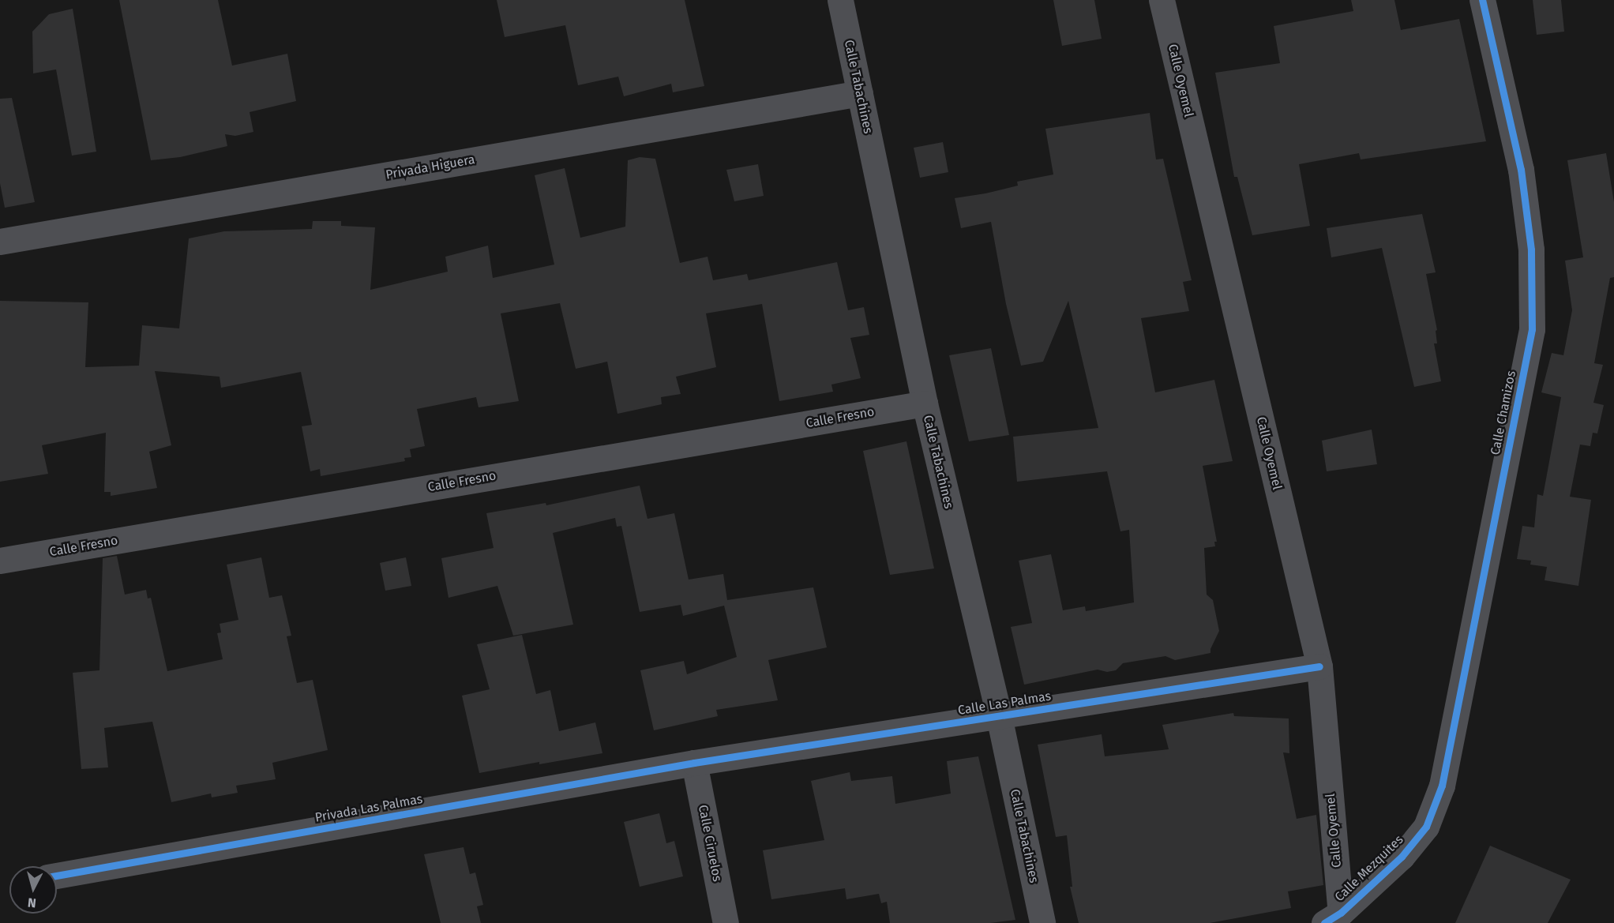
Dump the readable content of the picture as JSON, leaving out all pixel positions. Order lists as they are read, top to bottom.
{
  "streets": {
    "street": [
      "Calle Oyemel",
      "Calle Tabachines",
      "Privada Higuera",
      "Calle Chamizos",
      "Calle Fresno",
      "Calle Las Palmas",
      "Privada Las Palmas",
      "Calle Ciruelos",
      "Calle Mezquites"
    ]
  },
  "crossings": [
    ["Calle Oyemel", "Calle Las Palmas"],
    ["Calle Oyemel", "Calle Mezquites"],
    ["Calle Tabachines", "Privada Higuera"],
    ["Calle Tabachines", "Calle Fresno"],
    ["Calle Tabachines", "Calle Las Palmas"],
    ["Calle Chamizos", "Calle Mezquites"],
    ["Calle Las Palmas", "Privada Las Palmas"],
    ["Calle Las Palmas", "Calle Ciruelos"],
    ["Privada Las Palmas", "Calle Ciruelos"]
  ],
  "north": "bottom"
}
